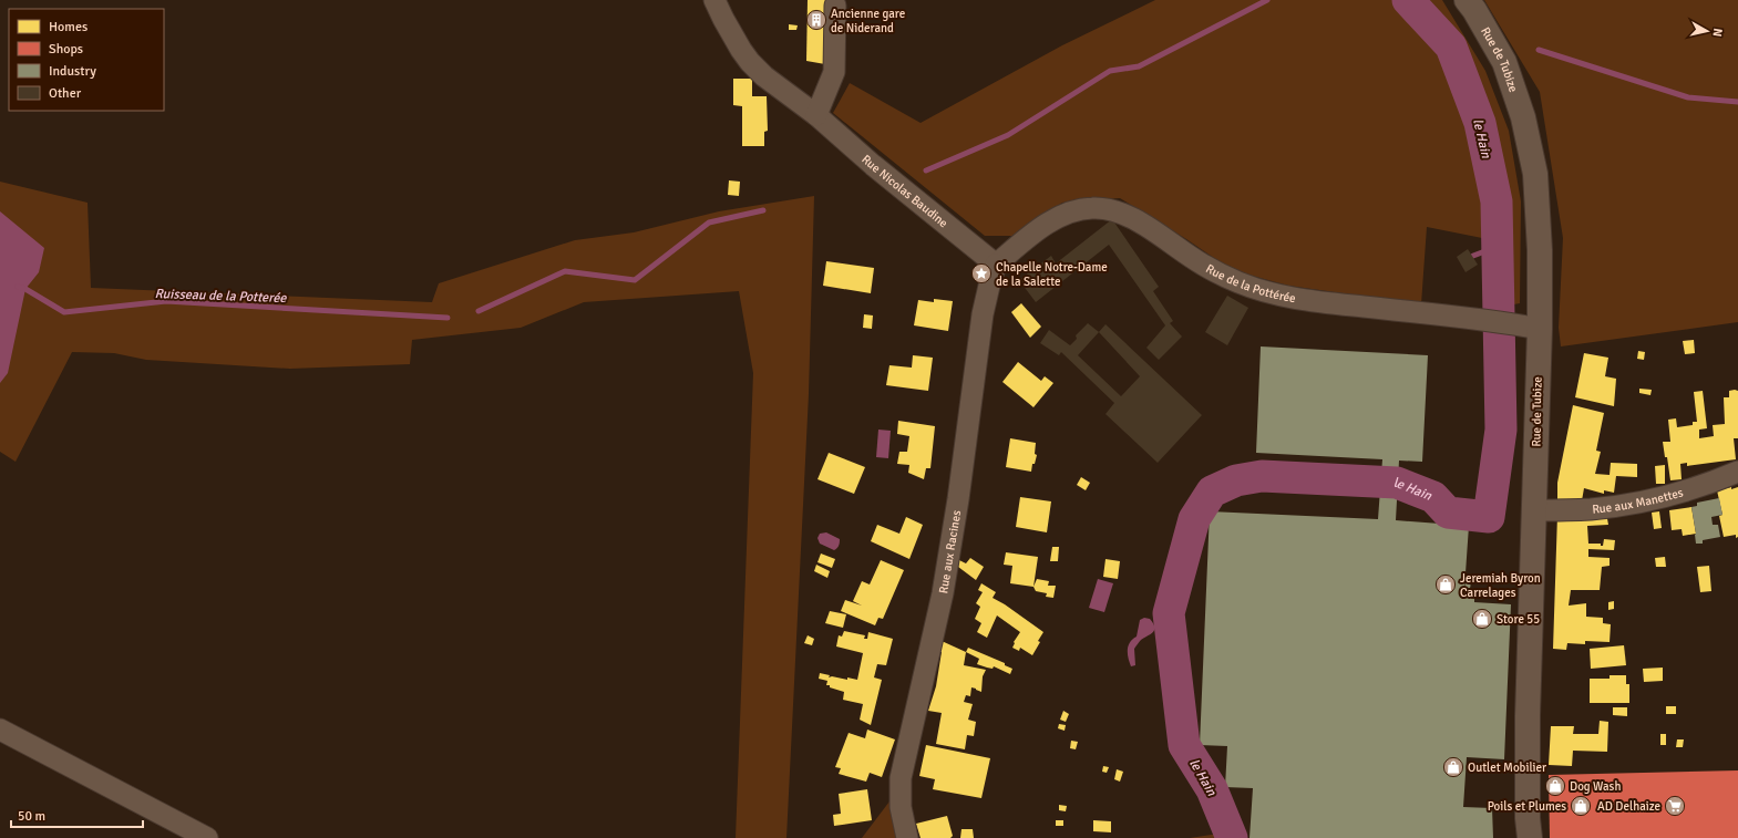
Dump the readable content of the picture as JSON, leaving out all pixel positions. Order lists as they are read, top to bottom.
{
  "streets": {
    "main road": ["Rue de Tubize"],
    "street": [
      "Rue Nicolas Baudine",
      "Rue de la Pottérée",
      "Rue aux Manettes",
      "Rue aux Racines"
    ]
  },
  "crossings": [
    ["Rue de Tubize", "Rue de la Pottérée"],
    ["Rue de Tubize", "Rue aux Manettes"],
    ["Rue Nicolas Baudine", "Rue de la Pottérée"],
    ["Rue Nicolas Baudine", "Rue aux Racines"],
    ["Rue de la Pottérée", "Rue aux Racines"]
  ],
  "water": ["le Hain", "Ruisseau de la Potterée"],
  "places": {
    "building": ["Ancienne gare de Niderand"],
    "place": ["Chapelle Notre-Dame de la Salette"],
    "shop": [
      "Jeremiah Byron Carrelages",
      "Store 55",
      "Outlet Mobilier",
      "Dog Wash",
      "Poils et Plumes"
    ],
    "supermarket": ["AD Delhaize"]
  },
  "legend": [
    "Homes",
    "Shops",
    "Industry",
    "Other"
  ],
  "scale_bar": "50 m",
  "north": "right"
}
